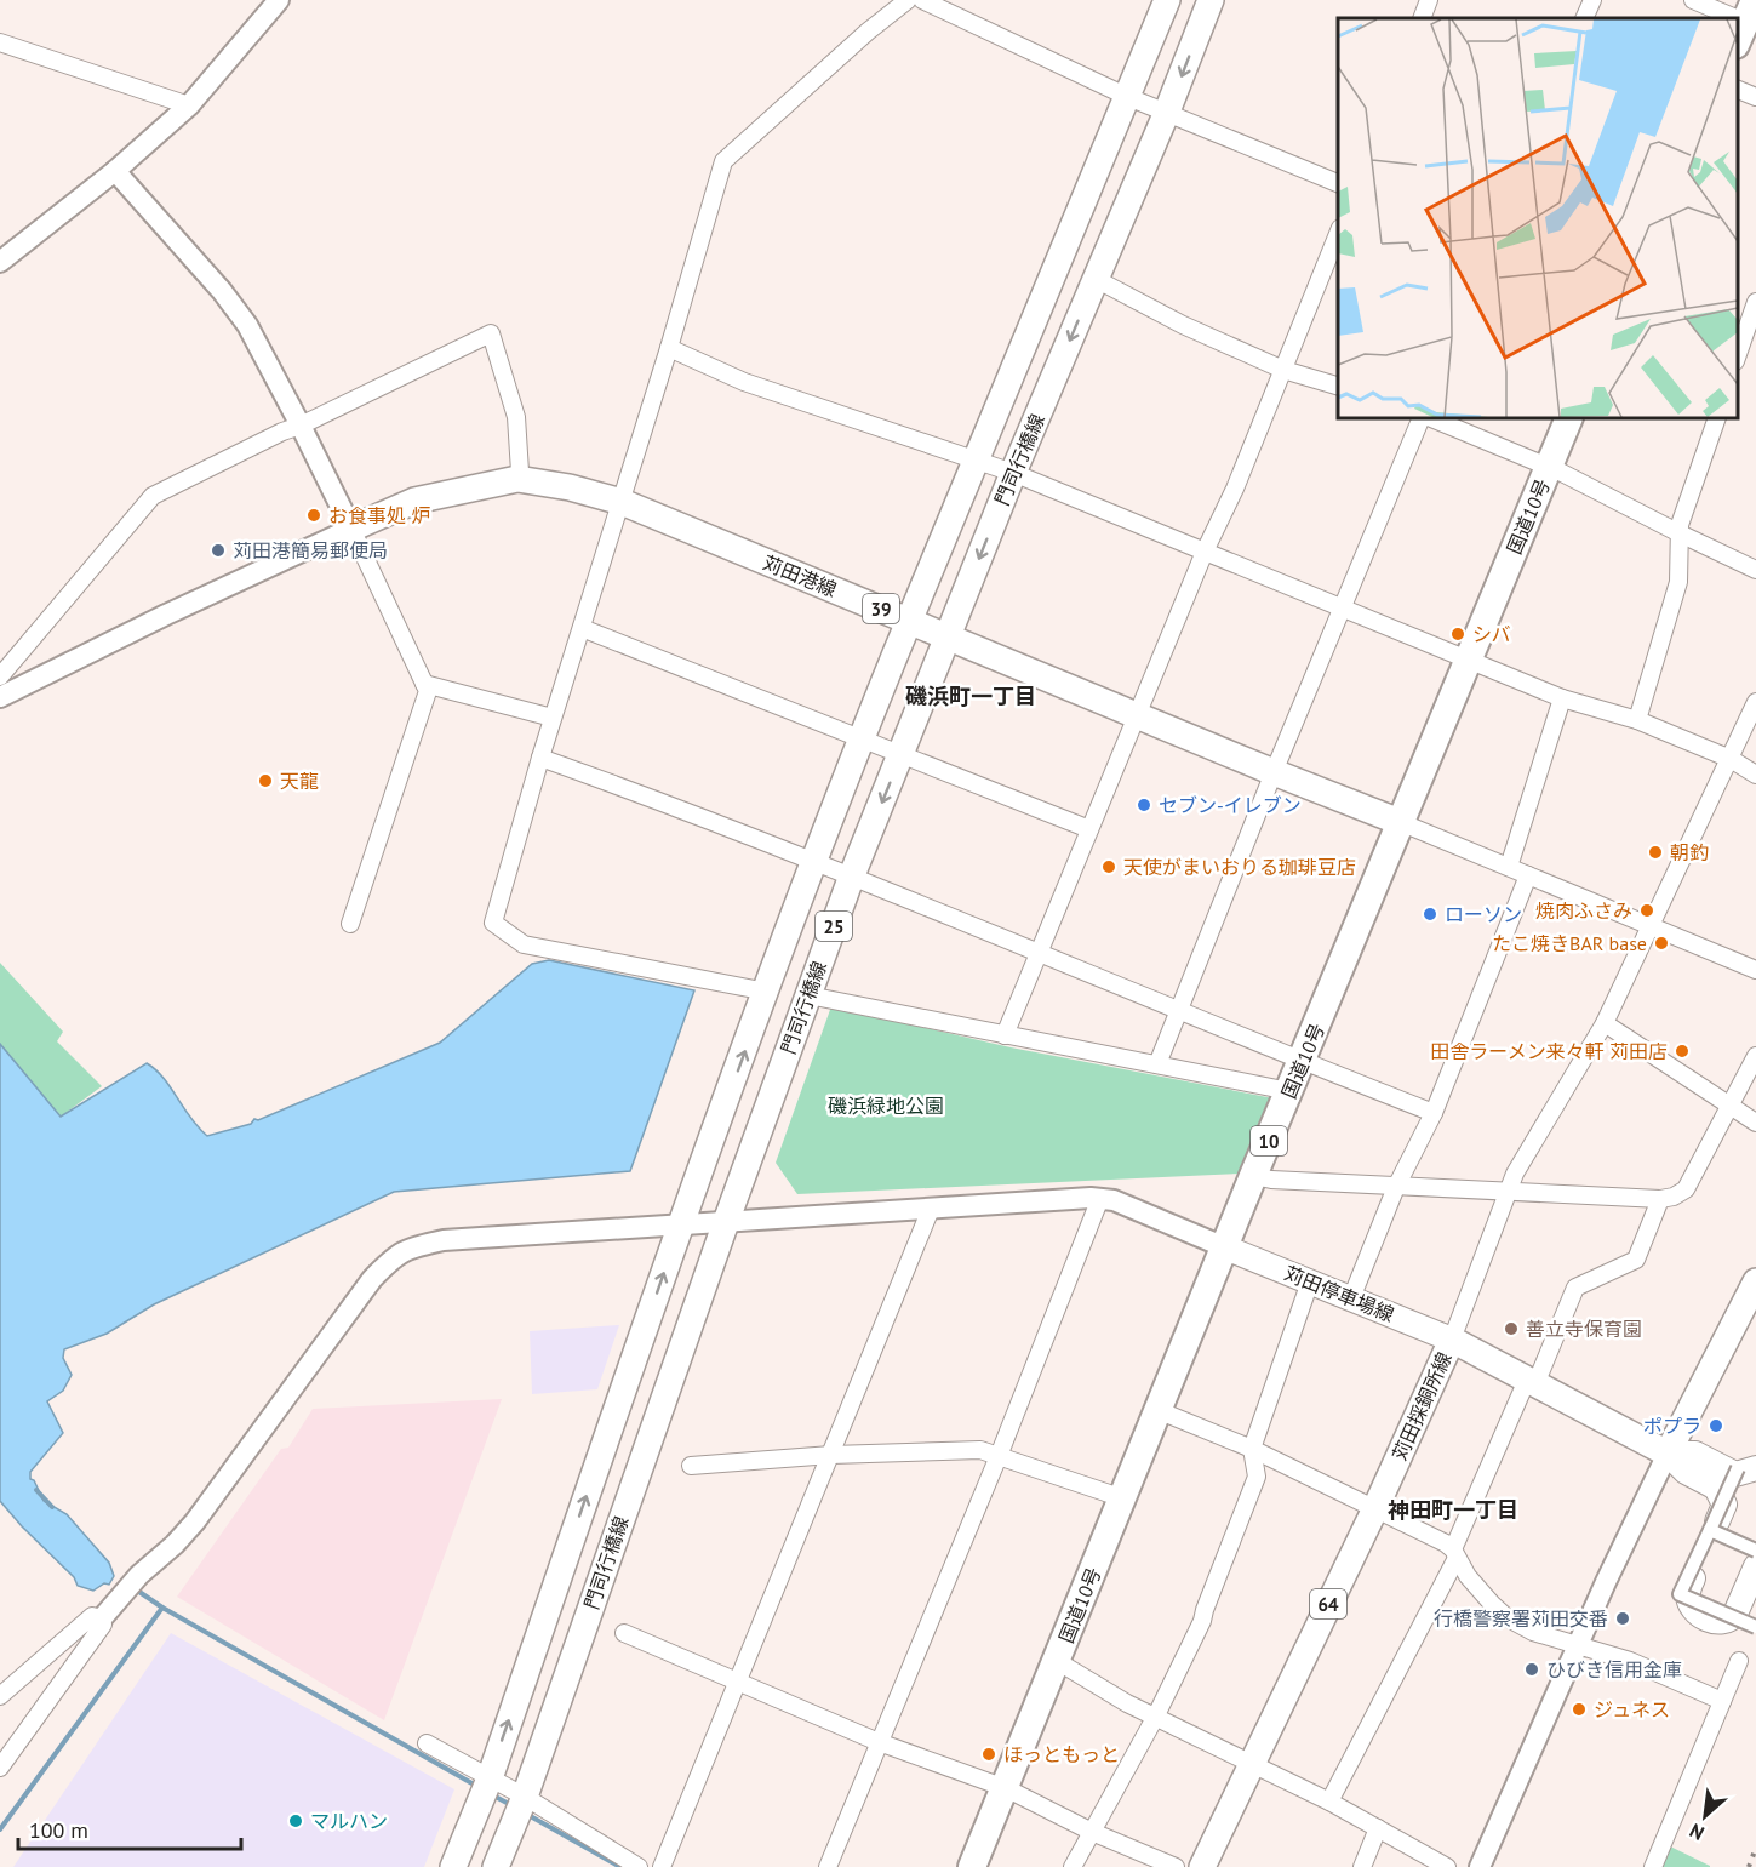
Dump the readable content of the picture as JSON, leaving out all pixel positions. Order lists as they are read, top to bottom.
{
  "streets": {
    "highway": ["国道10号", "10"],
    "main road": [
      "門司行橋線",
      "苅田港線",
      "39",
      "25",
      "苅田停車場線",
      "苅田採銅所線",
      "64"
    ]
  },
  "crossings": [
    ["門司行橋線", "苅田港線"],
    ["国道10号", "苅田港線"],
    ["国道10号", "苅田停車場線"],
    ["苅田停車場線", "苅田採銅所線"]
  ],
  "districts": ["磯浜町一丁目", "神田町一丁目"],
  "parks": ["磯浜緑地公園"],
  "places": [
    "お食事処 炉",
    "苅田港簡易郵便局",
    "シバ",
    "天龍",
    "セブン-イレブン",
    "朝釣",
    "天使がまいおりる珈琲豆店",
    "焼肉ふさみ",
    "ローソン",
    "たこ焼きBAR base",
    "田舎ラーメン来々軒 苅田店",
    "善立寺保育園",
    "ポプラ",
    "行橋警察署苅田交番",
    "ひびき信用金庫",
    "ジュネス",
    "ほっともっと",
    "マルハン"
  ],
  "scale_bar": "100 m",
  "north": "bottom left"
}
